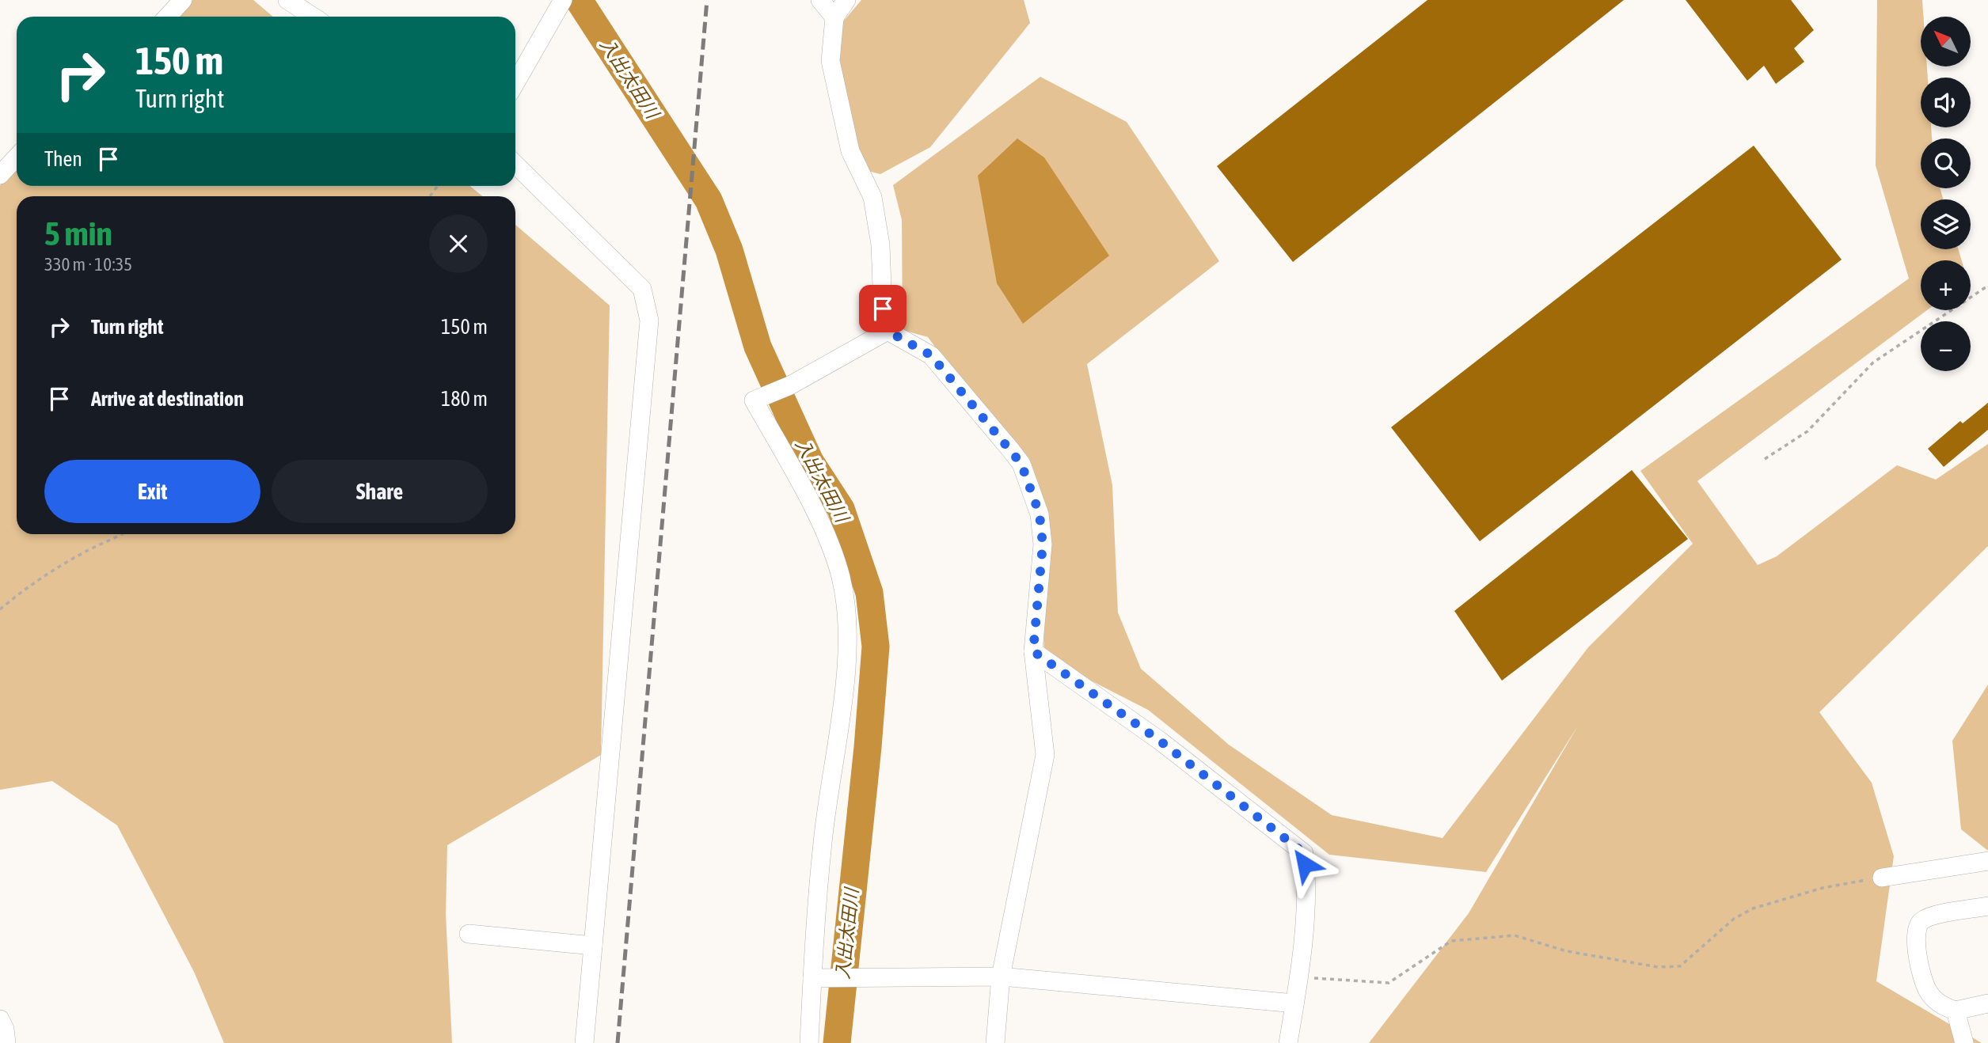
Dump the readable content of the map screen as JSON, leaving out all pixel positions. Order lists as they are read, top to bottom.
{
  "water": ["入出太田川"],
  "north": "top left",
  "page": {
    "map_buttons": ["+", "−"],
    "turn": ["150 m", "Turn right"],
    "then": "Then",
    "heading": ["5 min", "330 m · 10:35"],
    "list": [
      {
        "name": "Turn right",
        "value": "150 m"
      },
      {
        "name": "Arrive at destination",
        "value": "180 m"
      }
    ],
    "buttons": ["Exit", "Share"]
  }
}
